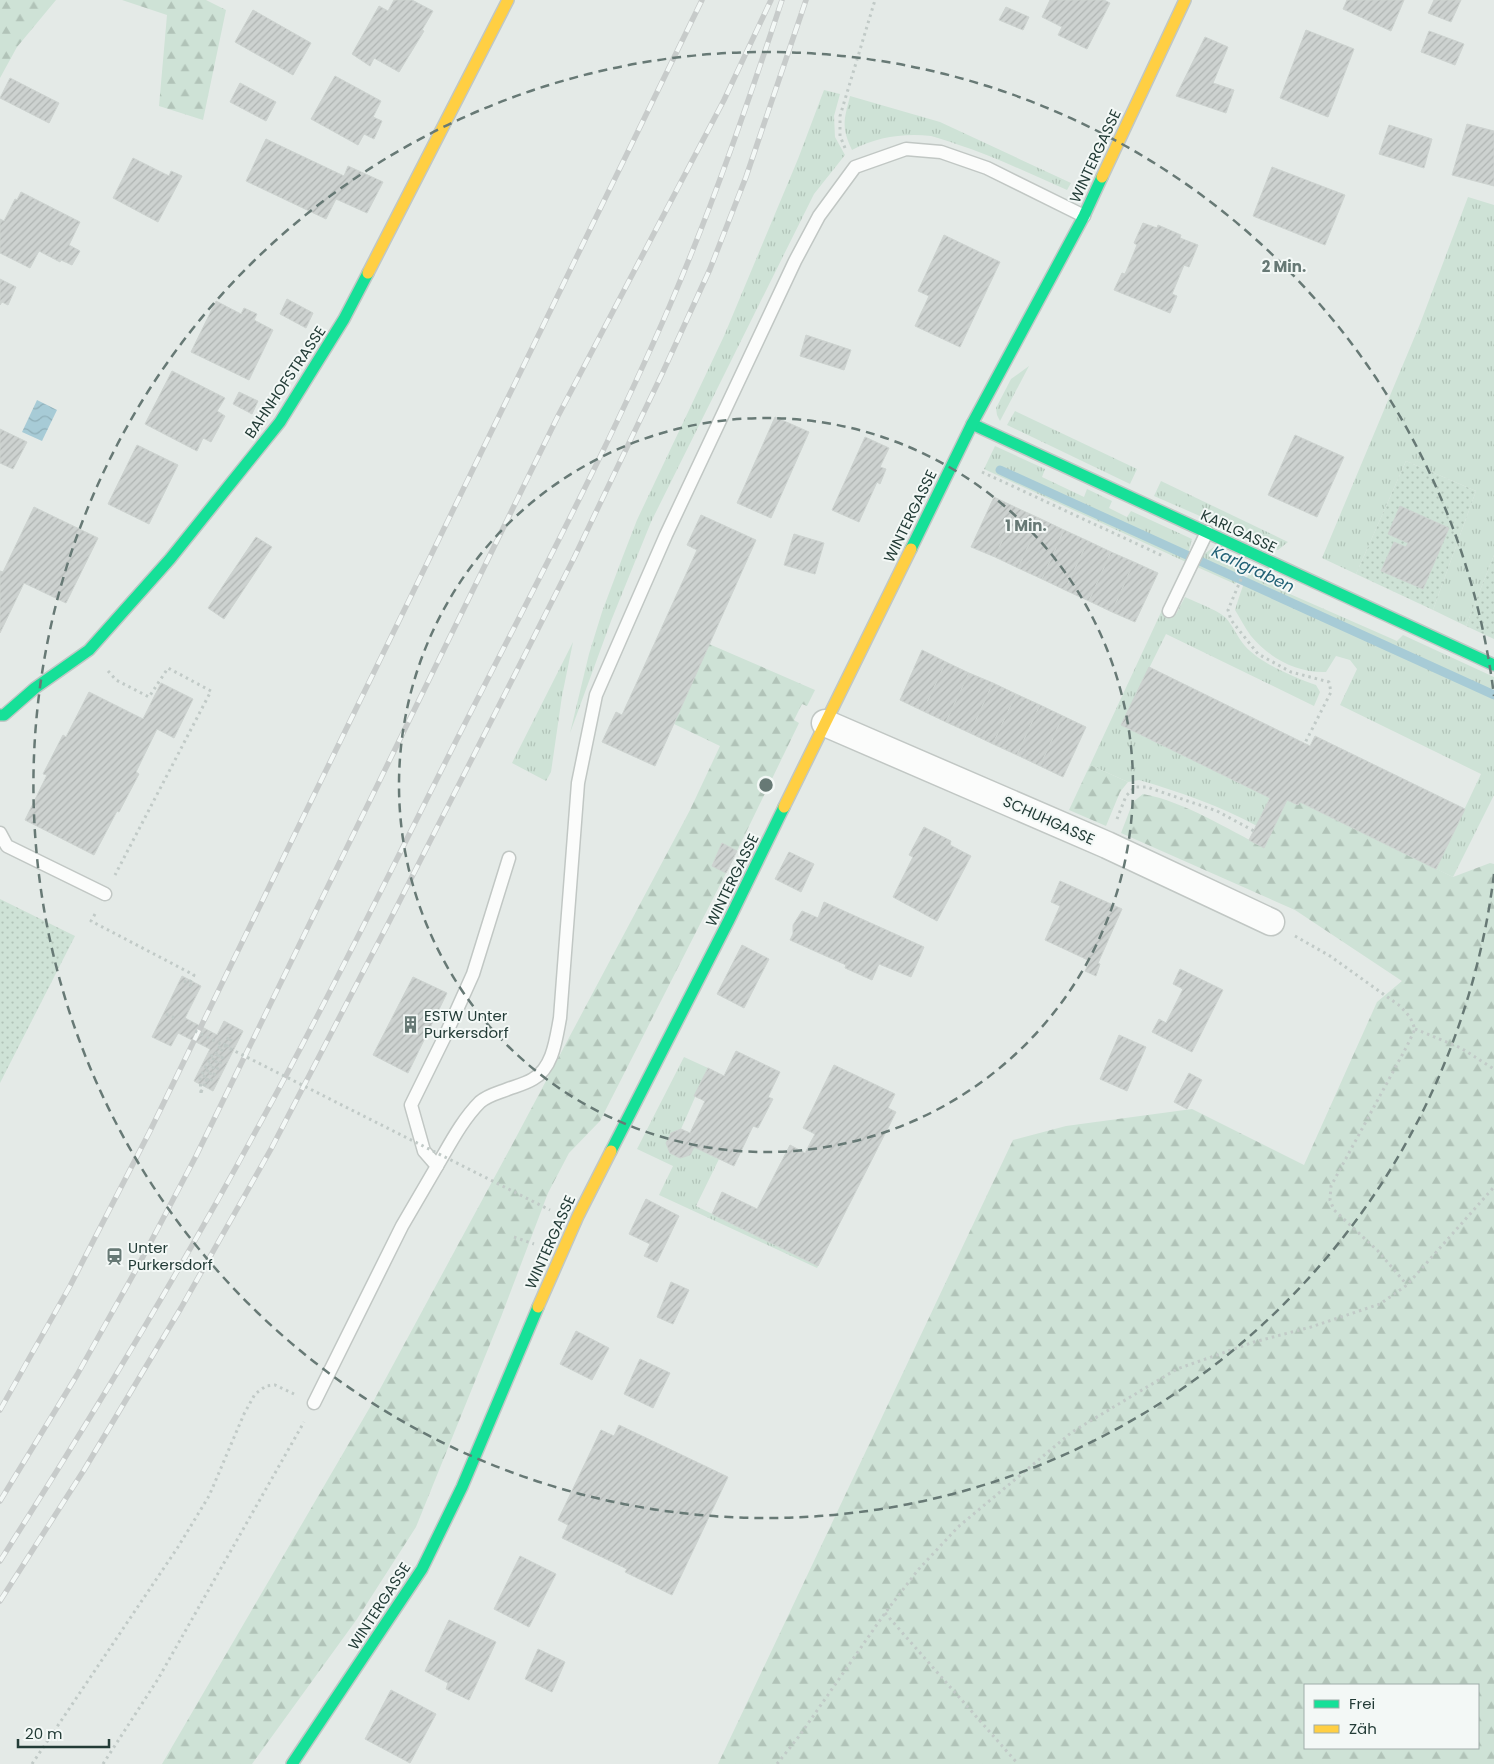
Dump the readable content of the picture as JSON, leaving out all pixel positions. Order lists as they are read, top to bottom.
{
  "streets": {
    "street": [
      "WINTERGASSE",
      "BAHNHOFSTRASSE",
      "KARLGASSE",
      "SCHUHGASSE"
    ]
  },
  "crossings": [
    ["WINTERGASSE", "KARLGASSE"],
    ["WINTERGASSE", "SCHUHGASSE"]
  ],
  "water": ["Karlgraben"],
  "places": {
    "building": ["ESTW Unter Purkersdorf"],
    "station": ["Unter Purkersdorf"]
  },
  "legend": ["Frei", "Zäh"],
  "scale_bar": "20 m",
  "rings": ["2 Min.", "1 Min."]
}
